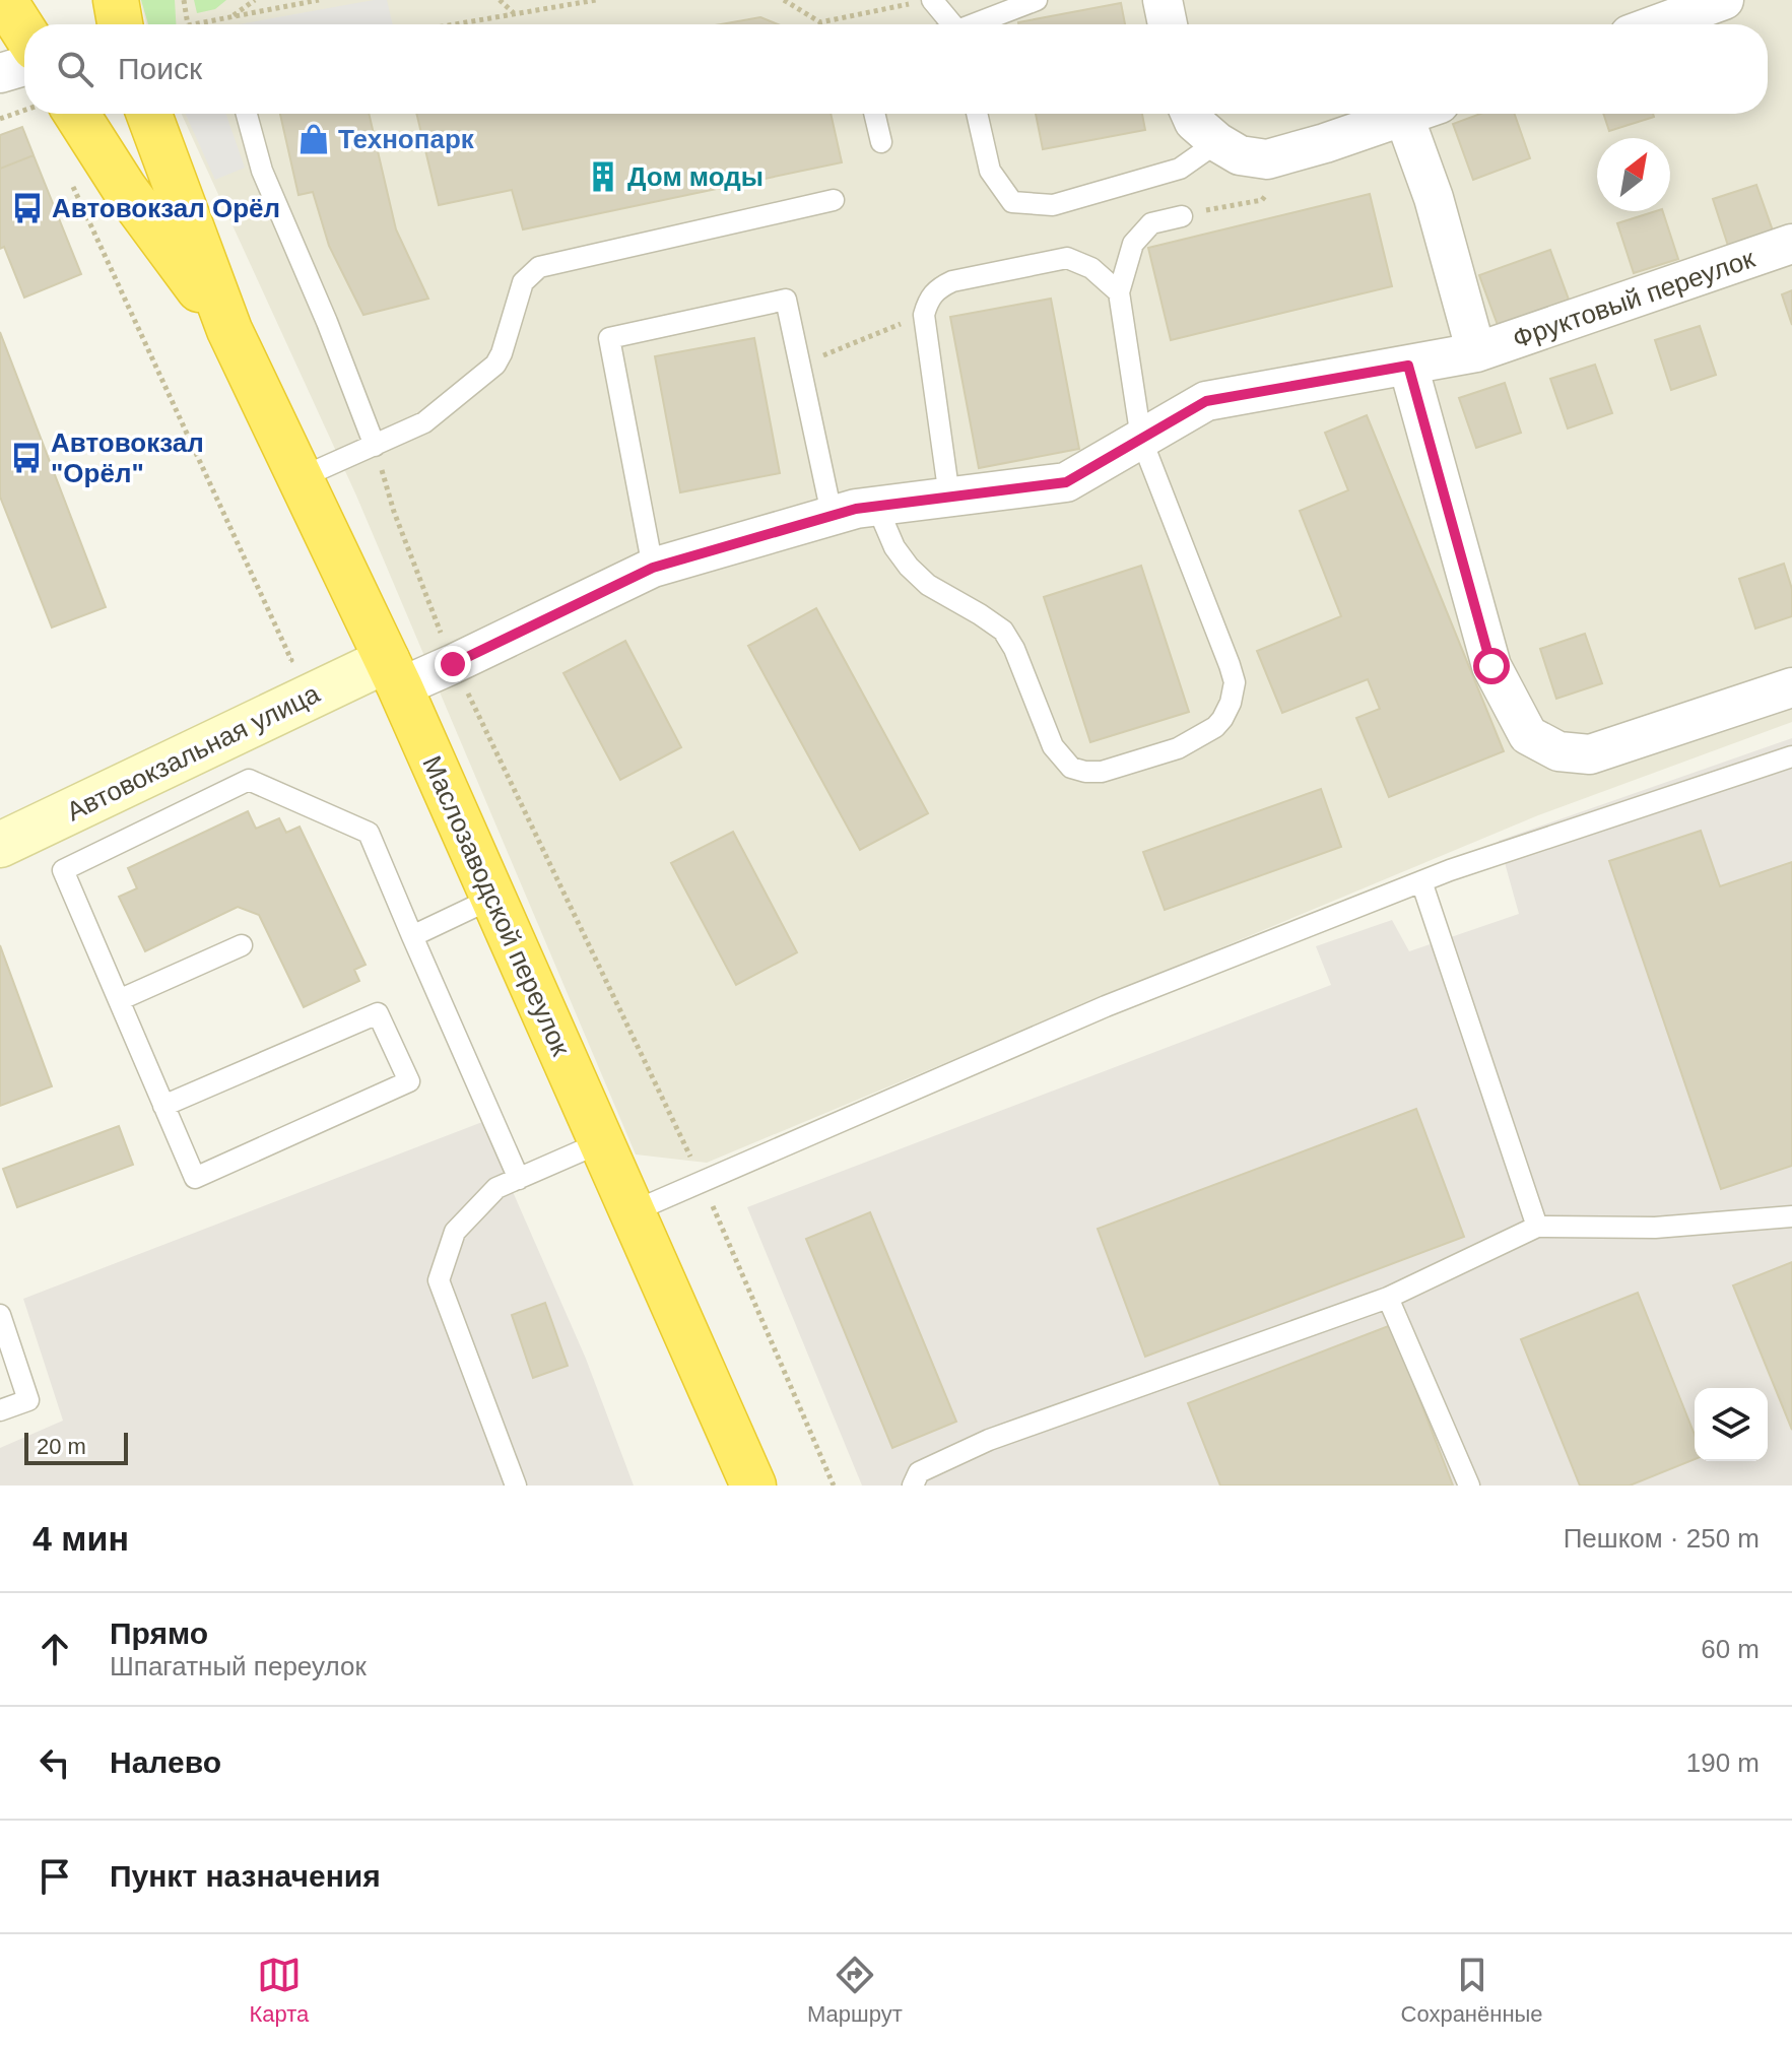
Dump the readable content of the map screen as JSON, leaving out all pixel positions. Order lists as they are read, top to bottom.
{
  "streets": {
    "highway": ["Маслозаводской переулок"],
    "street": ["Фруктовый переулок", "Автовокзальная улица"]
  },
  "crossings": [
    ["Автовокзальная улица", "Маслозаводской переулок"]
  ],
  "places": {
    "shop": ["Технопарк"],
    "building": ["Дом моды"],
    "bus stop": ["Автовокзал Орёл", "Автовокзал \"Орёл\""]
  },
  "scale_bar": "20 m",
  "north": "top right",
  "page": {
    "search": "Поиск",
    "scale": "20 m",
    "heading": ["4 мин", "Пешком · 250 m"],
    "list": [
      ["Прямо", "Шпагатный переулок", "60 m"],
      ["Налево", "190 m"],
      "Пункт назначения"
    ],
    "nav": ["Карта", "Маршрут", "Сохранённые"]
  }
}
